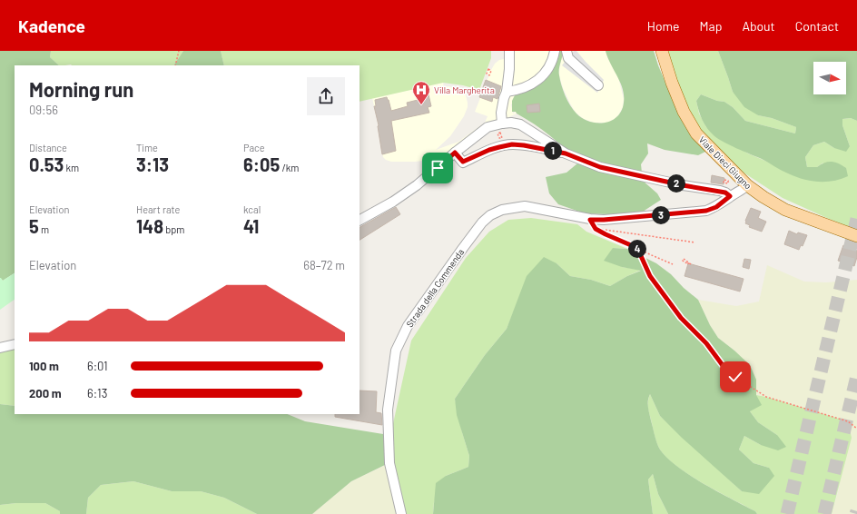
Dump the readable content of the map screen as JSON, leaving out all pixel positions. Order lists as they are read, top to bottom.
{
  "streets": {
    "main road": ["Viale Dieci Giugno"],
    "street": ["Strada della Commenda"]
  },
  "crossings": [
    ["Viale Dieci Giugno", "Strada della Commenda"]
  ],
  "places": {
    "hospital": ["Villa Margherita"]
  },
  "north": "right",
  "page": {
    "header": "Kadence",
    "nav": [
      "Home",
      "Map",
      "About",
      "Contact"
    ],
    "heading": ["Morning run", "09:56"],
    "stats": [
      ["Distance", "0.53 km"],
      ["Time", "3:13"],
      ["Pace", "6:05 /km"],
      ["Elevation", "5 m"],
      ["Heart rate", "148 bpm"],
      ["kcal", "41"]
    ],
    "pins": [
      "1",
      "2",
      "3",
      "4"
    ],
    "chart": ["Elevation", "68–72 m"],
    "list": [
      {
        "name": "100 m",
        "note": "6:01"
      },
      {
        "name": "200 m",
        "note": "6:13"
      }
    ]
  }
}
